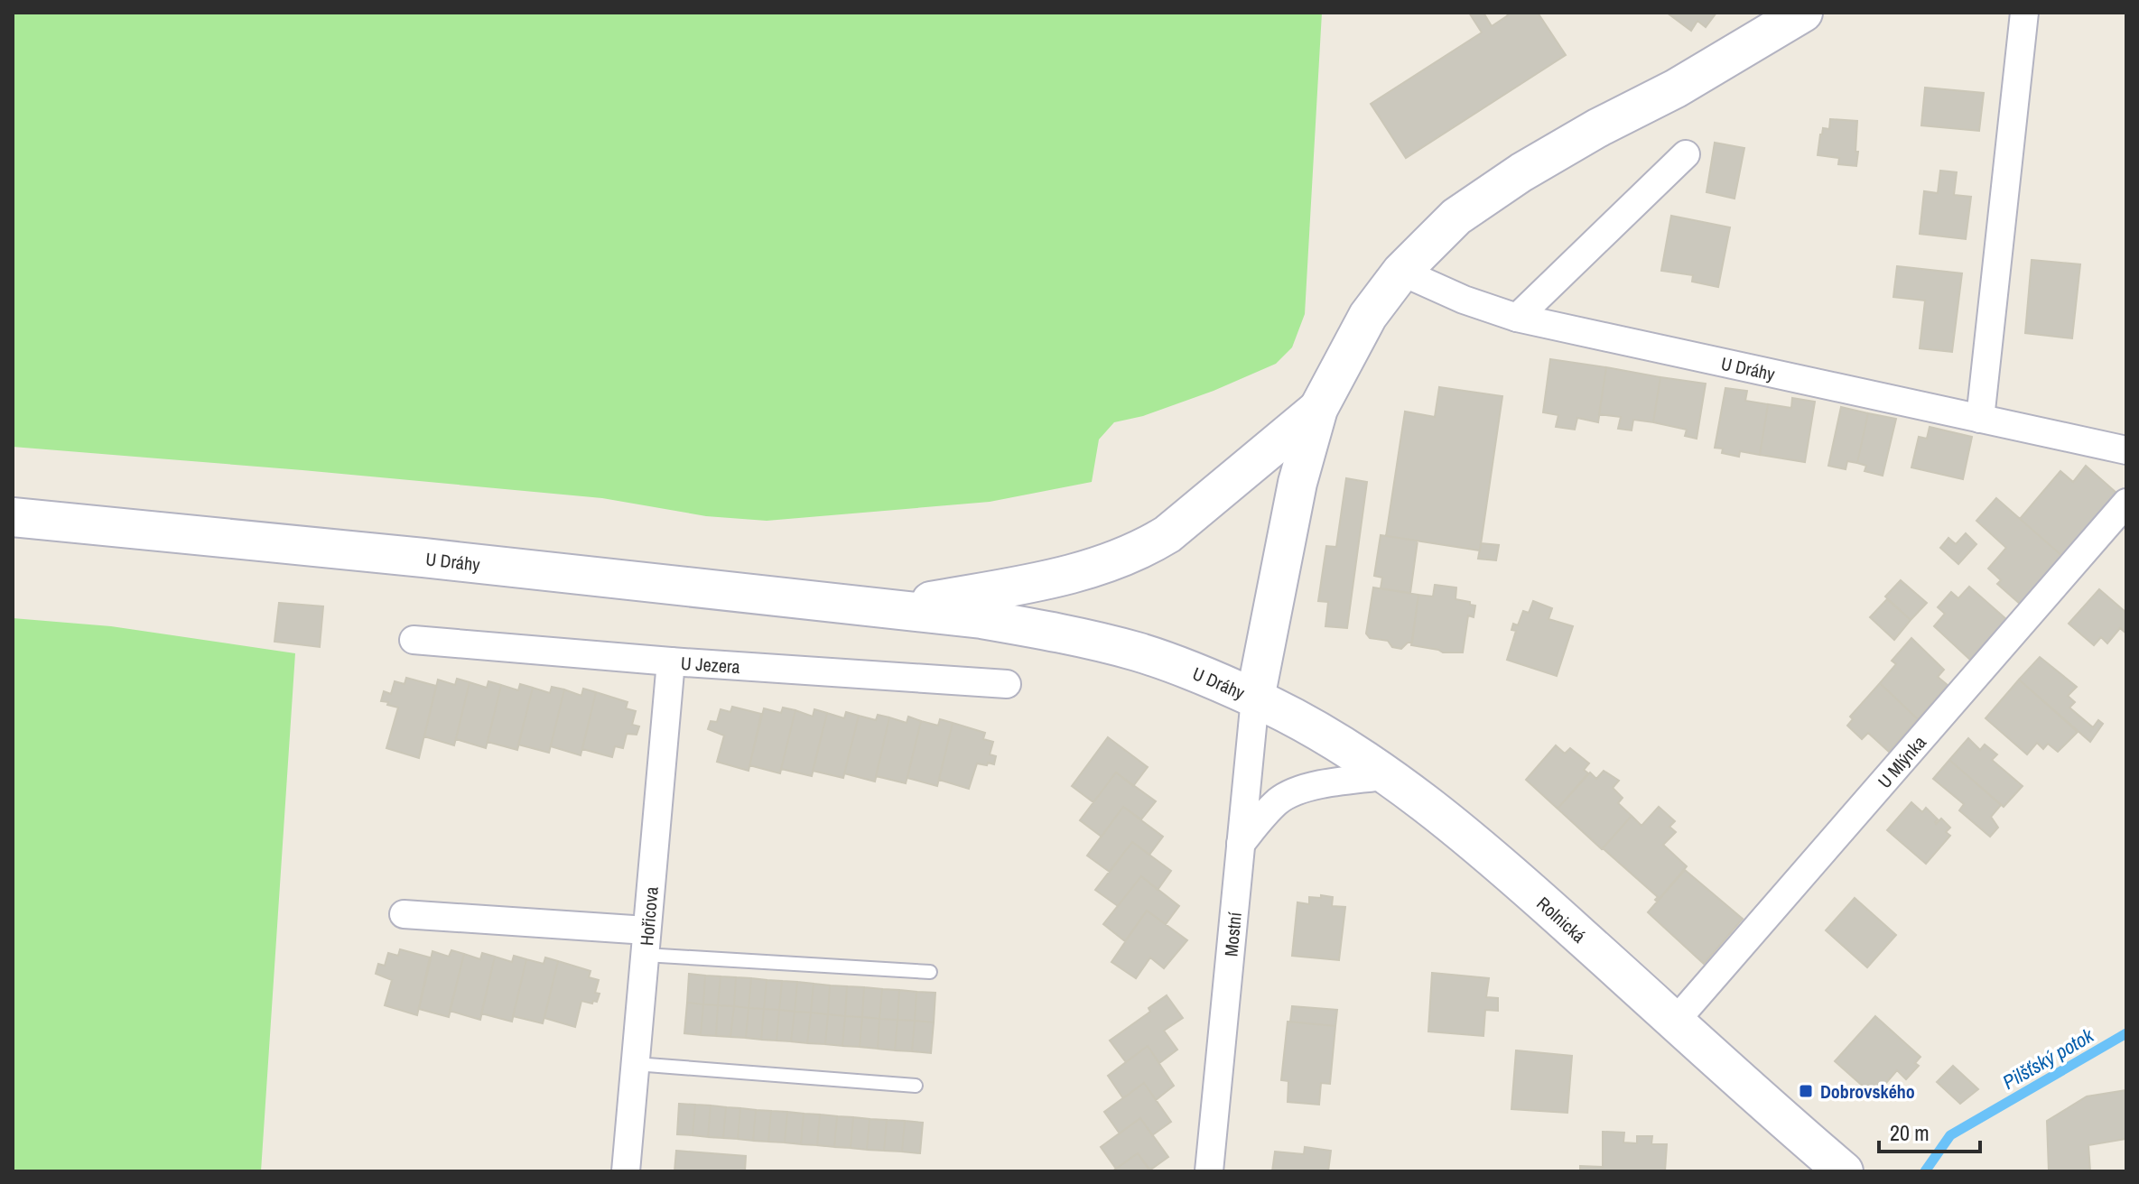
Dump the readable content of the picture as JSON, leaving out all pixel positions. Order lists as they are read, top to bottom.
{
  "streets": {
    "street": [
      "U Dráhy",
      "U Jezera",
      "U Mlýnka",
      "Hořicova",
      "Rolnická",
      "Mostní"
    ]
  },
  "crossings": [
    ["U Dráhy", "Rolnická"],
    ["U Dráhy", "Mostní"],
    ["U Jezera", "Hořicova"],
    ["U Mlýnka", "Rolnická"],
    ["Rolnická", "Mostní"]
  ],
  "water": ["Pilšťský potok"],
  "places": {
    "transit": ["Dobrovského"]
  },
  "scale_bar": "20 m"
}
